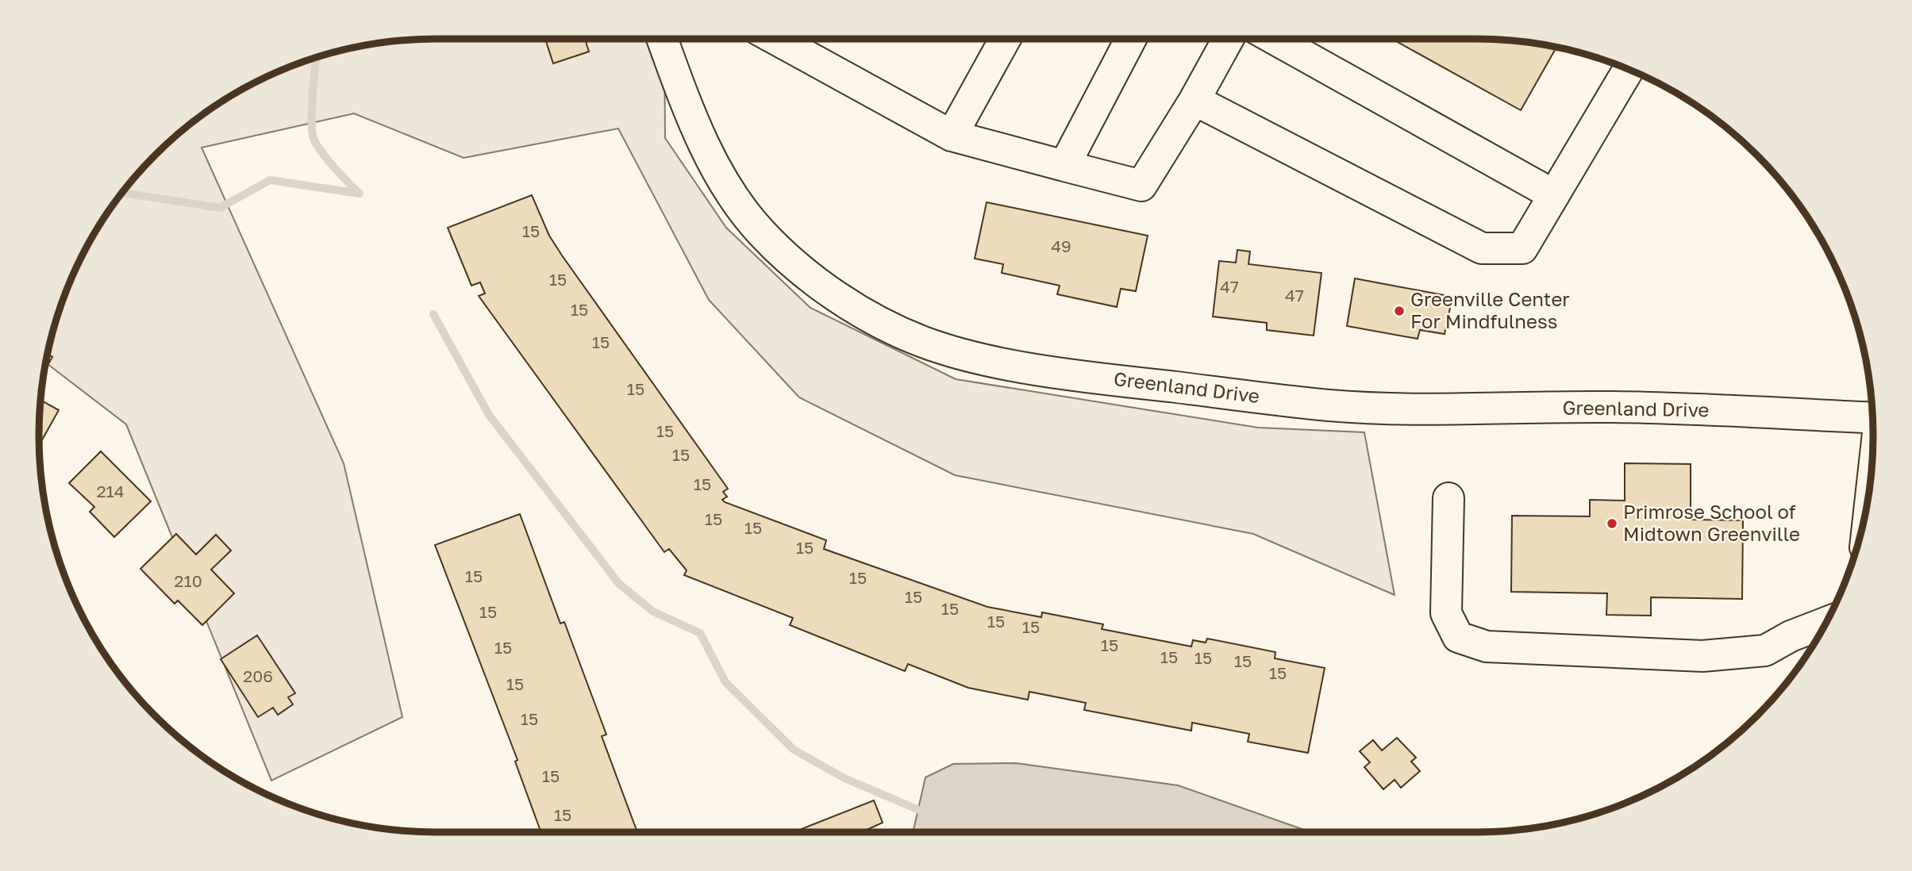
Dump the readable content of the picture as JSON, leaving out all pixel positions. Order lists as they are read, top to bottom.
{
  "streets": {
    "street": ["Greenland Drive"]
  },
  "places": ["Greenville Center For Mindfulness", "Primrose School of Midtown Greenville"],
  "house_numbers": [
    "15",
    "49",
    "15",
    "47",
    "47",
    "15",
    "15",
    "15",
    "15",
    "15",
    "15",
    "214",
    "15",
    "15",
    "15",
    "15",
    "15",
    "210",
    "15",
    "15",
    "15",
    "15",
    "15",
    "15",
    "15",
    "15",
    "15",
    "15",
    "15",
    "206",
    "15",
    "15",
    "15",
    "15"
  ]
}
